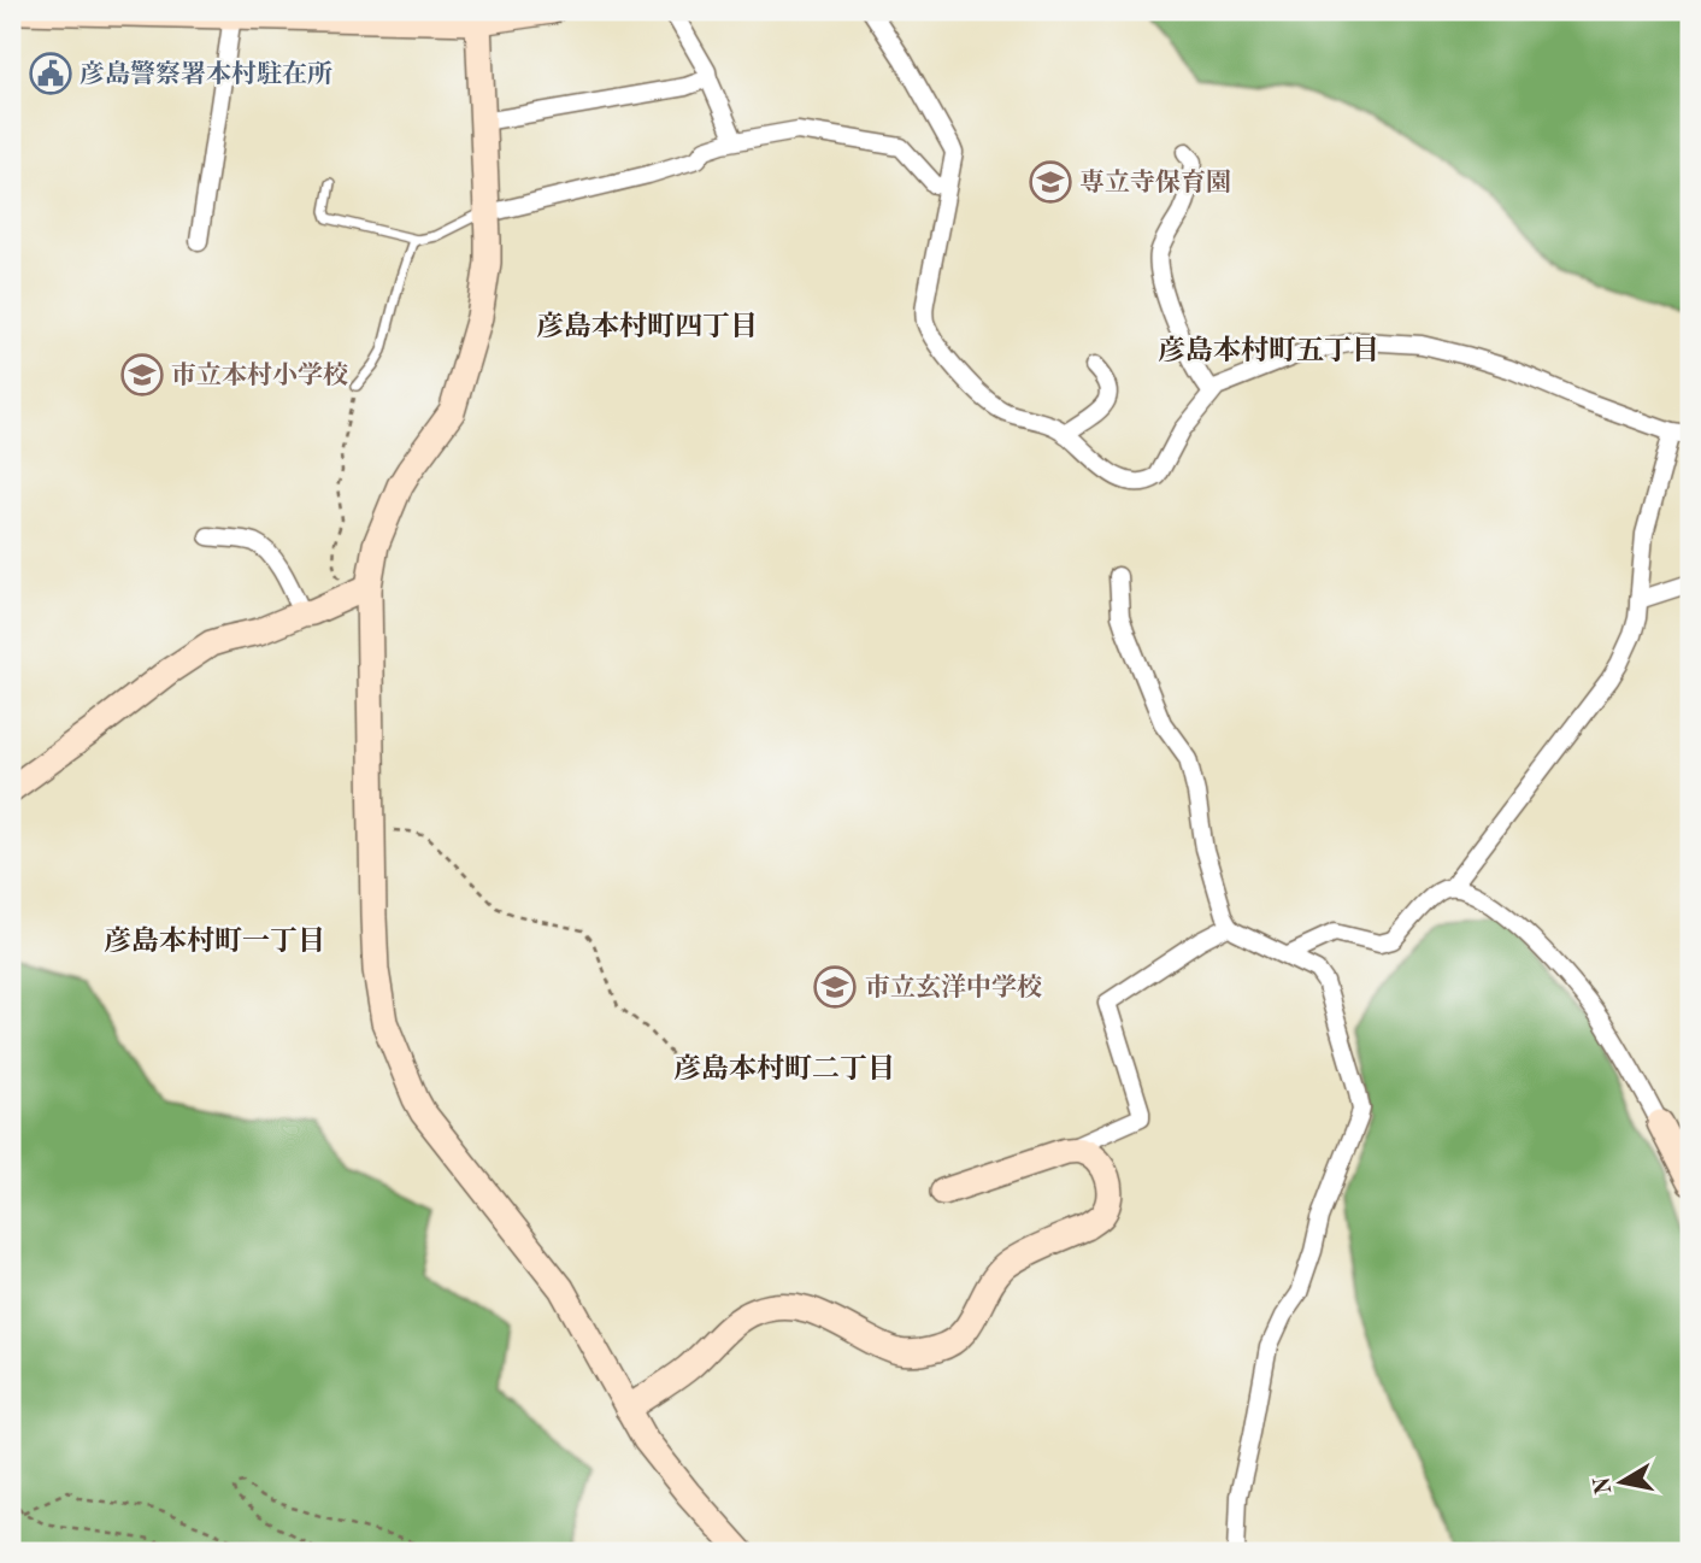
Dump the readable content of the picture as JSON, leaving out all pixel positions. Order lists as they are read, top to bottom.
{
  "districts": [
    "彦島本村町四丁目",
    "彦島本村町五丁目",
    "彦島本村町一丁目",
    "彦島本村町二丁目"
  ],
  "places": {
    "public building": ["彦島警察署本村駐在所"],
    "school or university": ["専立寺保育園", "市立本村小学校", "市立玄洋中学校"]
  },
  "north": "left"
}
